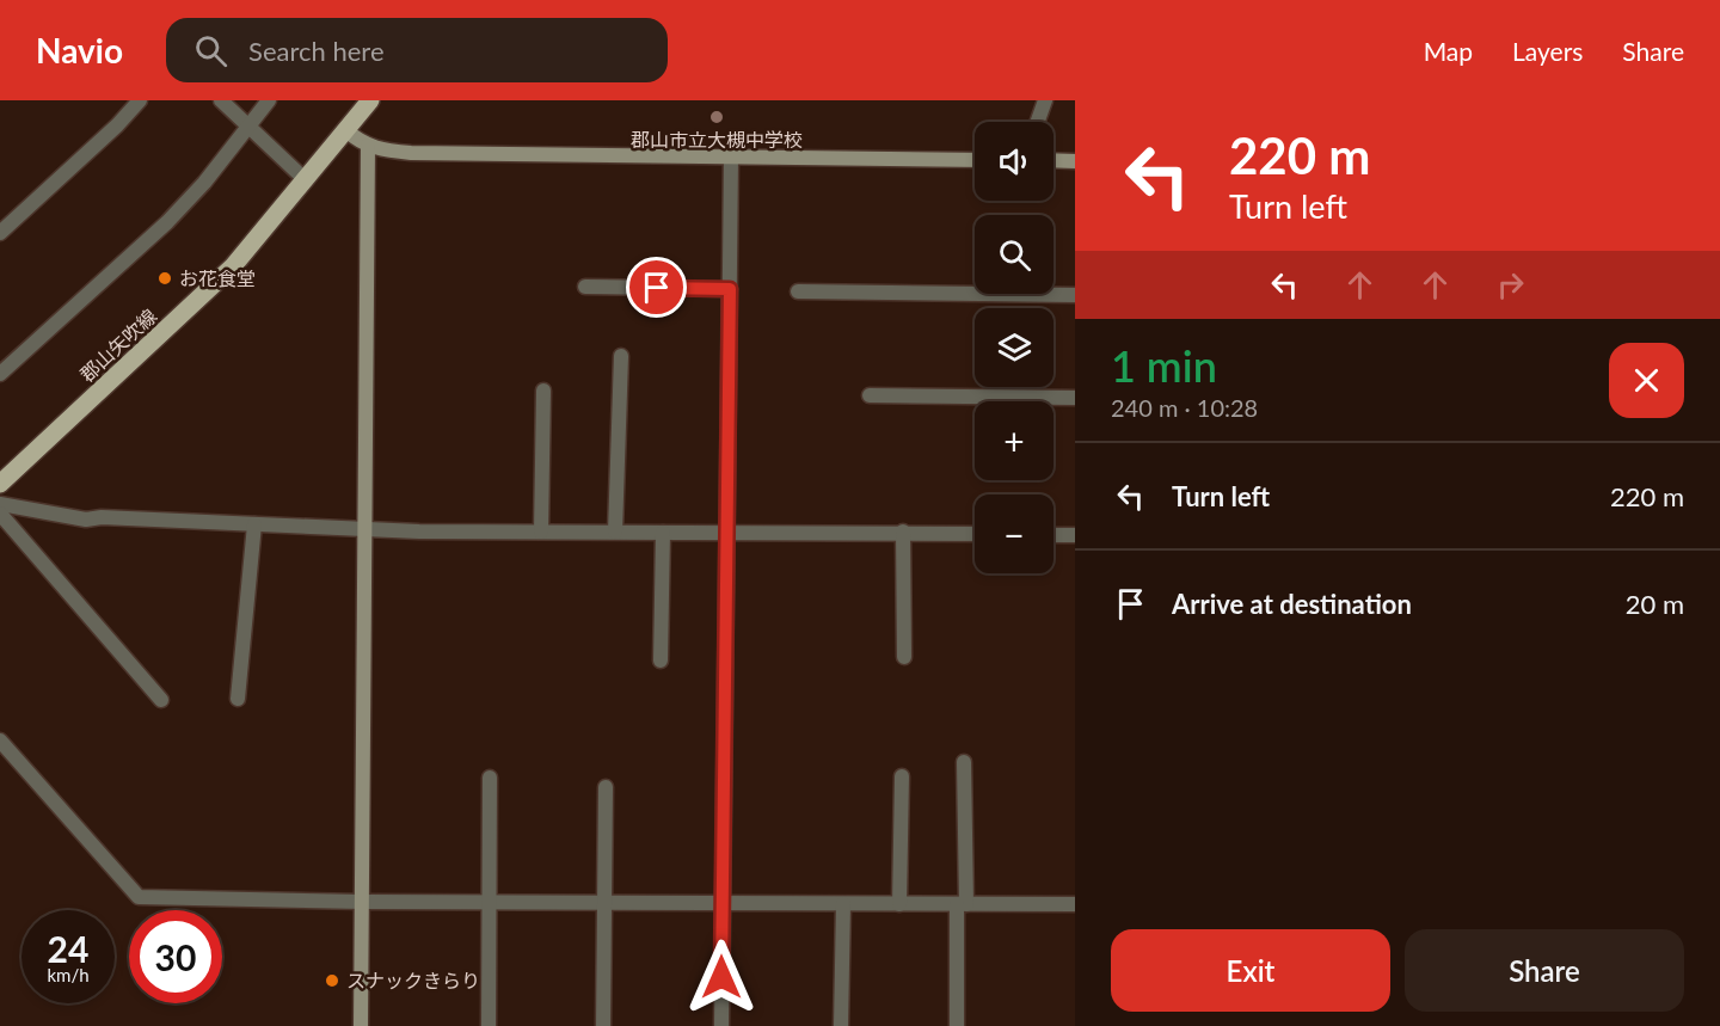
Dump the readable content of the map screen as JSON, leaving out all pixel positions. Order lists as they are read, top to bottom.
{
  "streets": {
    "main road": ["郡山矢吹線"]
  },
  "places": ["郡山市立大槻中学校", "お花食堂", "スナックきらり"],
  "page": {
    "header": "Navio",
    "search": "Search here",
    "nav": ["Map", "Layers", "Share"],
    "turn": ["220 m", "Turn left"],
    "map_buttons": ["+", "−"],
    "heading": ["1 min", "240 m · 10:28"],
    "list": [
      {
        "name": "Turn left",
        "value": "220 m"
      },
      {
        "name": "Arrive at destination",
        "value": "20 m"
      }
    ],
    "speed": "24 km/h",
    "limit": "30",
    "buttons": ["Exit", "Share"]
  }
}
